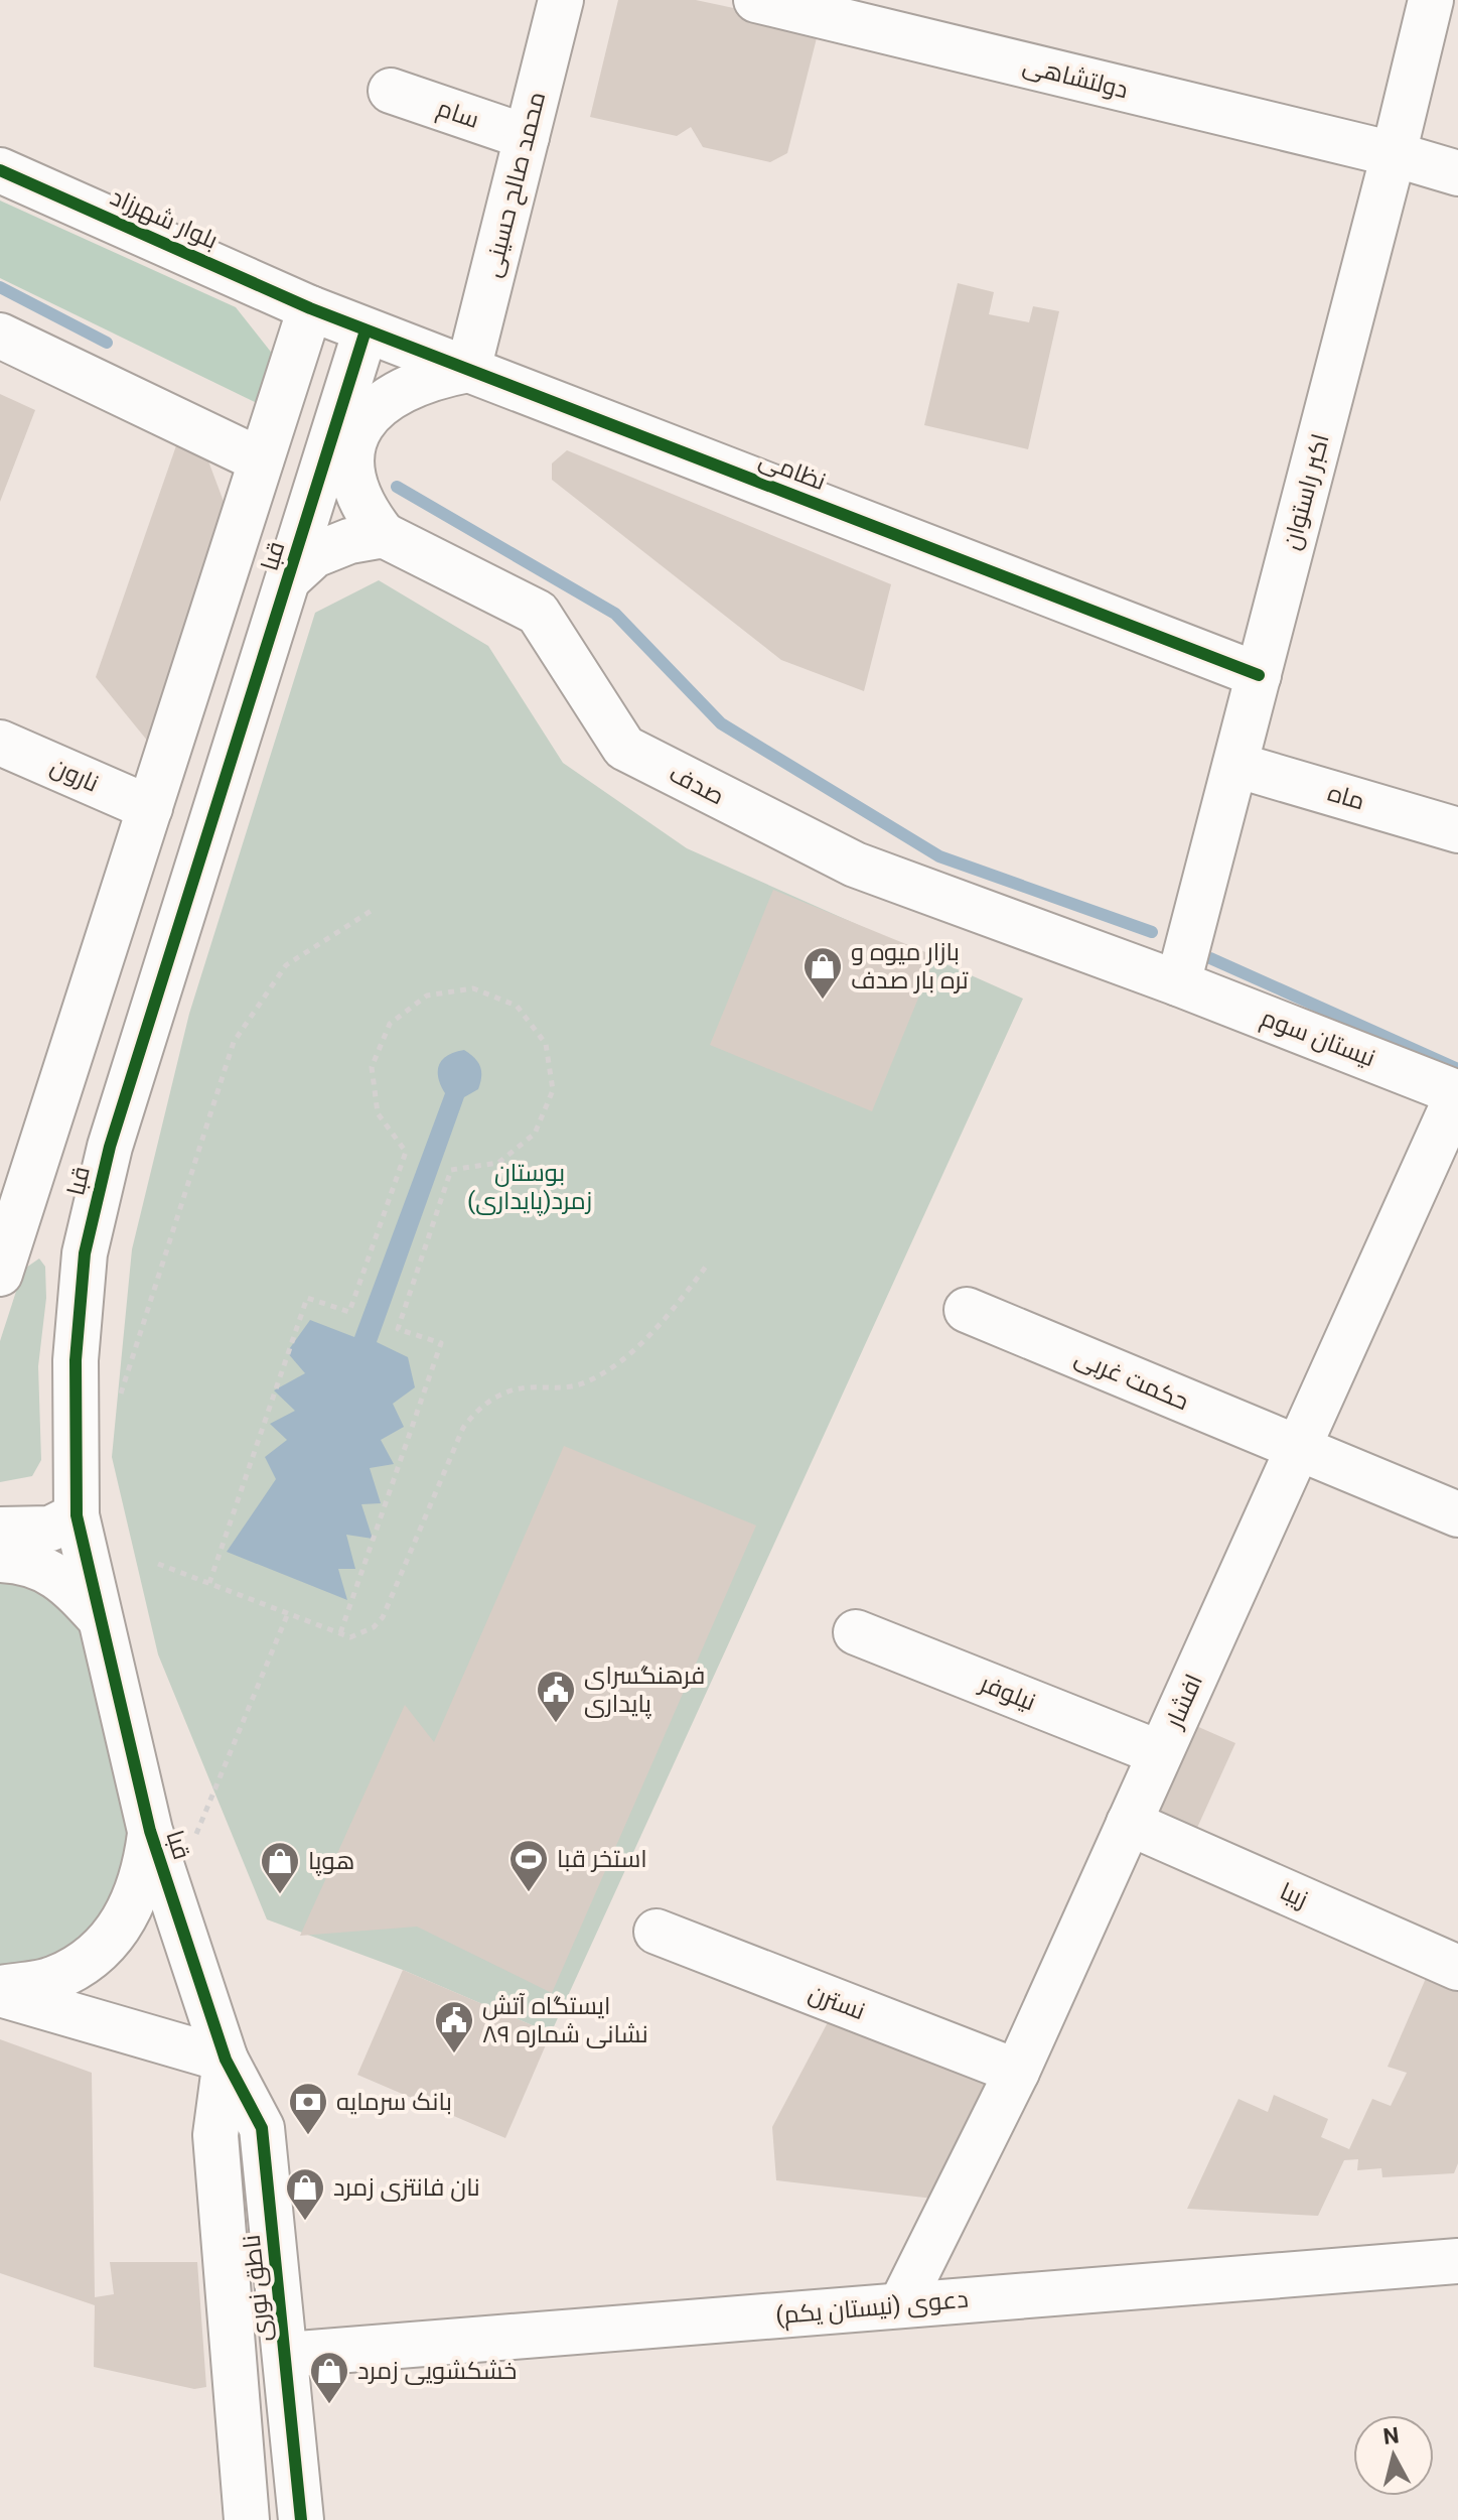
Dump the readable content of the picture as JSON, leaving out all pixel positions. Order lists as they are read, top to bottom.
{
  "streets": {
    "street": [
      "دولتشاهی",
      "سام",
      "محمد صالح حسینی",
      "بلوار شهرزاد",
      "نظامی",
      "اکبر راستوان",
      "قبا",
      "نارون",
      "صدف",
      "ماه",
      "نیستان سوم",
      "حکمت غربی",
      "نیلوفر",
      "افشار",
      "زیبا",
      "نسترن",
      "ناطق نوری",
      "دعوی (نیستان یکم)"
    ]
  },
  "crossings": [
    ["دولتشاهی", "اکبر راستوان"],
    ["سام", "محمد صالح حسینی"],
    ["محمد صالح حسینی", "نظامی"],
    ["بلوار شهرزاد", "نظامی"],
    ["بلوار شهرزاد", "قبا"],
    ["نظامی", "اکبر راستوان"],
    ["نظامی", "قبا"],
    ["اکبر راستوان", "صدف"],
    ["اکبر راستوان", "ماه"],
    ["اکبر راستوان", "نیستان سوم"],
    ["قبا", "نارون"],
    ["قبا", "ناطق نوری"],
    ["صدف", "نیستان سوم"],
    ["نیستان سوم", "افشار"],
    ["حکمت غربی", "افشار"],
    ["نیلوفر", "افشار"],
    ["افشار", "زیبا"],
    ["افشار", "نسترن"],
    ["افشار", "دعوی (نیستان یکم)"],
    ["ناطق نوری", "دعوی (نیستان یکم)"]
  ],
  "parks": ["بوستان زمرد(پایداری)"],
  "places": {
    "shop": [
      "بازار میوه و تره بار صدف",
      "هوپا",
      "نان فانتزی زمرد",
      "خشکشویی زمرد"
    ],
    "public building": ["فرهنگسرای پایداری", "ایستگاه آتش نشانی شماره ۸۹"],
    "sports": ["استخر قبا"],
    "bank": ["بانک سرمایه"]
  },
  "north": "top"
}
